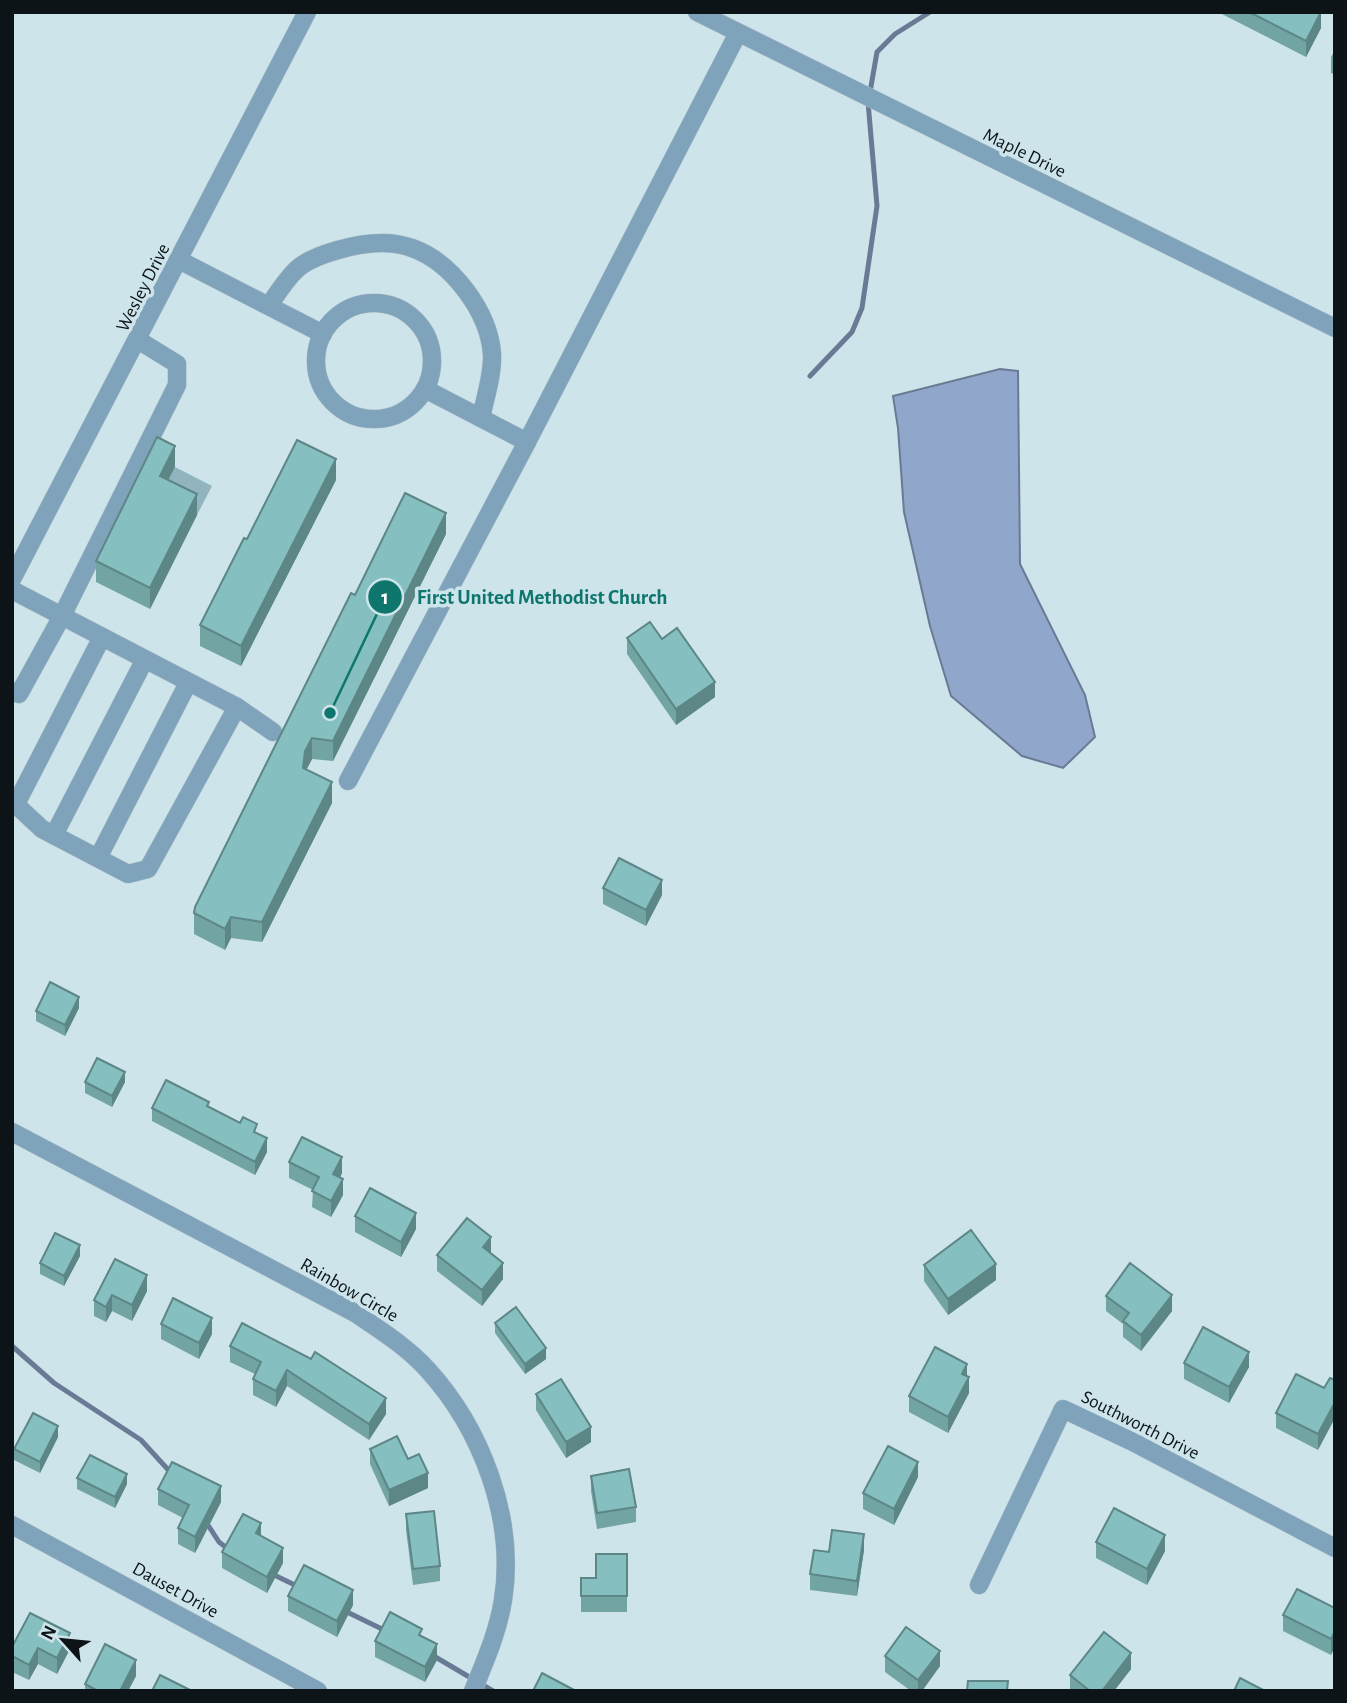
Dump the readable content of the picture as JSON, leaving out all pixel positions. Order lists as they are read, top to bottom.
{
  "streets": {
    "street": [
      "Maple Drive",
      "Wesley Drive",
      "Rainbow Circle",
      "Southworth Drive",
      "Dauset Drive"
    ]
  },
  "places": ["First United Methodist Church"],
  "north": "top left"
}
